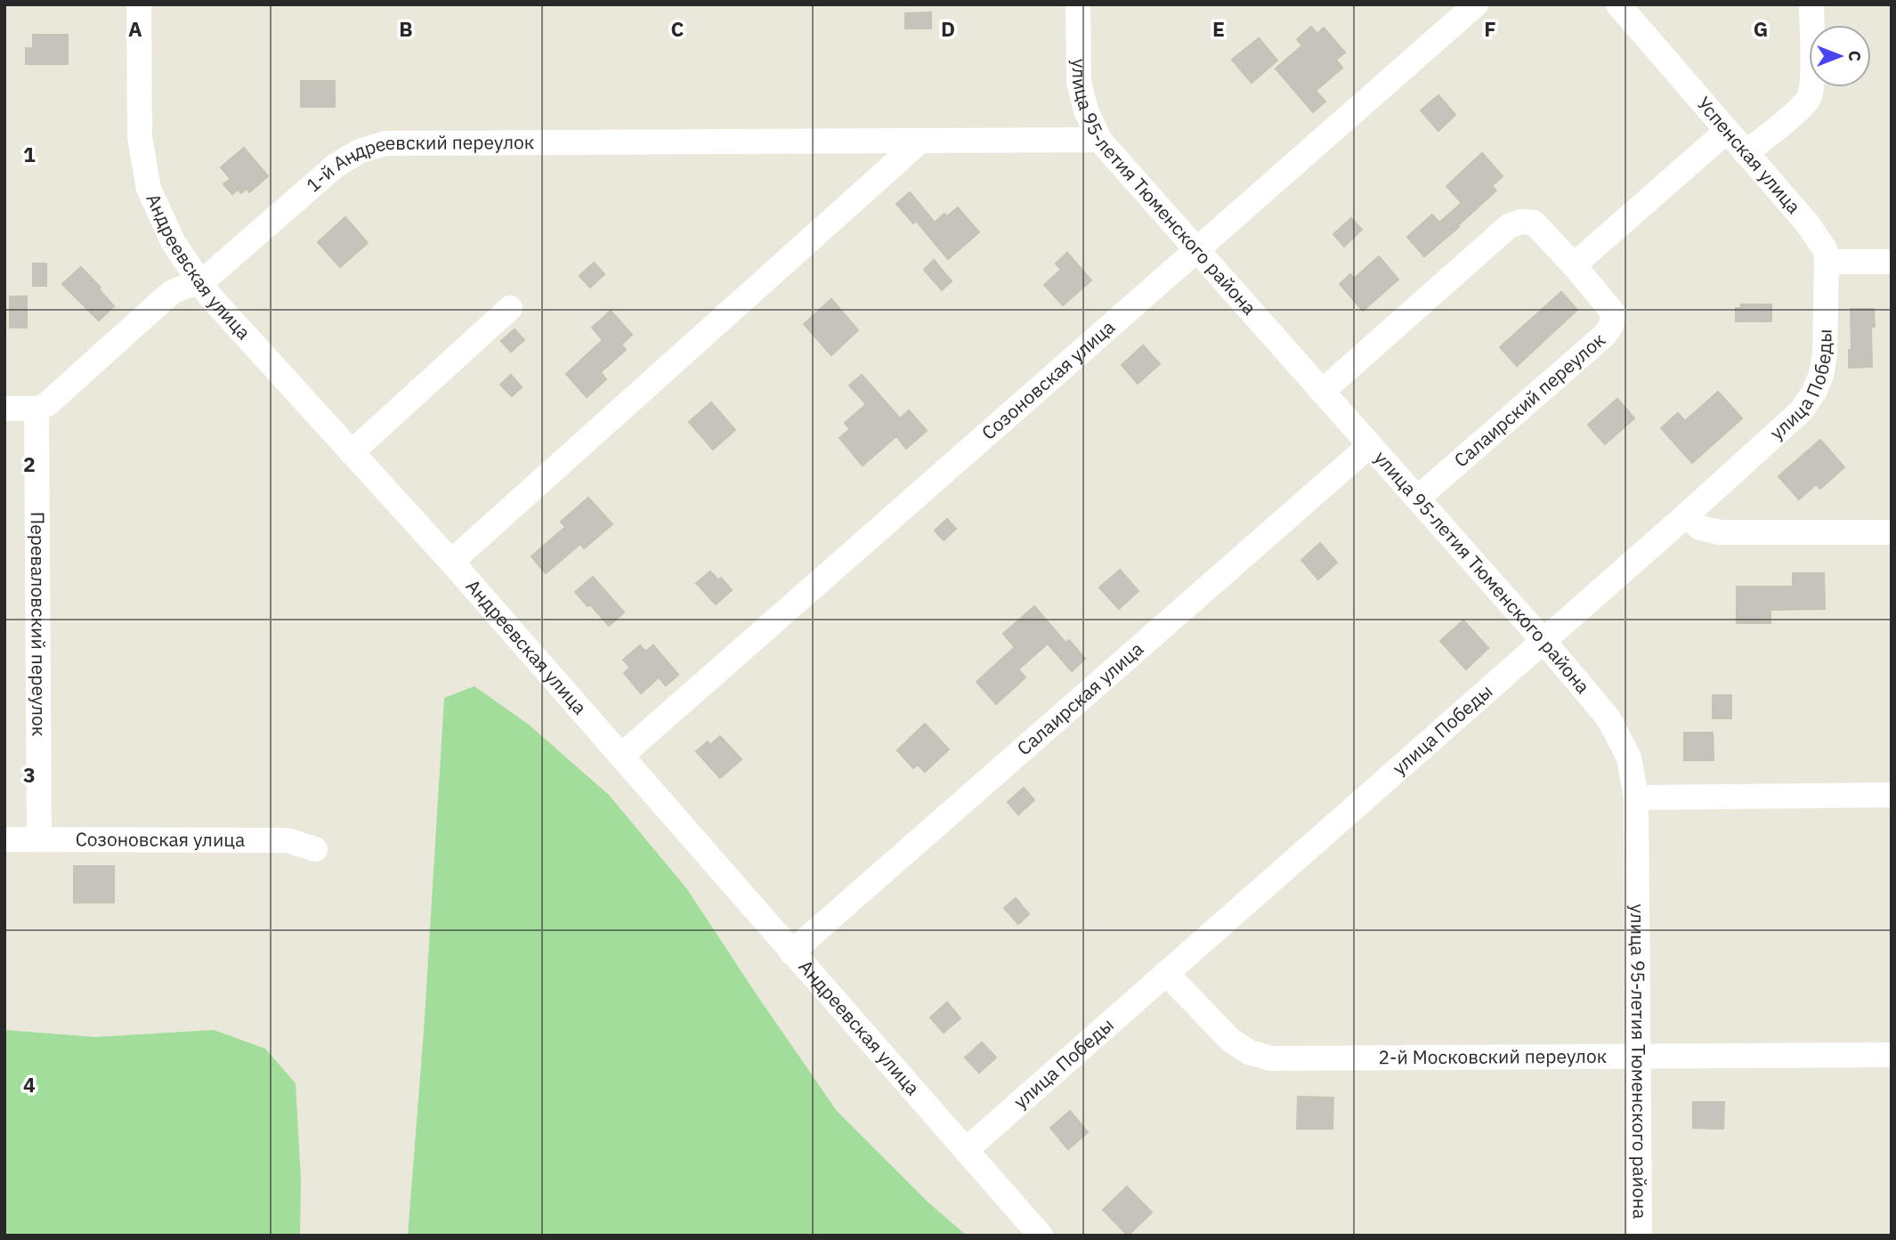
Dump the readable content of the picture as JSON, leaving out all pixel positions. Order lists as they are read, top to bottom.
{
  "streets": {
    "street": [
      "Успенская улица",
      "1-й Андреевский переулок",
      "улица 95-летия Тюменского района",
      "Андреевская улица",
      "Созоновская улица",
      "улица Победы",
      "Салаирский переулок",
      "Переваловский переулок",
      "Салаирская улица",
      "2-й Московский переулок"
    ]
  },
  "crossings": [
    ["Успенская улица", "улица Победы"],
    ["1-й Андреевский переулок", "улица 95-летия Тюменского района"],
    ["1-й Андреевский переулок", "Андреевская улица"],
    ["1-й Андреевский переулок", "Переваловский переулок"],
    ["улица 95-летия Тюменского района", "Созоновская улица"],
    ["улица 95-летия Тюменского района", "улица Победы"],
    ["улица 95-летия Тюменского района", "Салаирский переулок"],
    ["улица 95-летия Тюменского района", "Салаирская улица"],
    ["улица 95-летия Тюменского района", "2-й Московский переулок"],
    ["Андреевская улица", "Созоновская улица"],
    ["Андреевская улица", "улица Победы"],
    ["Андреевская улица", "Салаирская улица"],
    ["Созоновская улица", "Переваловский переулок"],
    ["улица Победы", "2-й Московский переулок"]
  ],
  "north": "right",
  "grid": {
    "columns": [
      "A",
      "B",
      "C",
      "D",
      "E",
      "F",
      "G"
    ],
    "rows": [
      "1",
      "2",
      "3",
      "4"
    ]
  }
}
